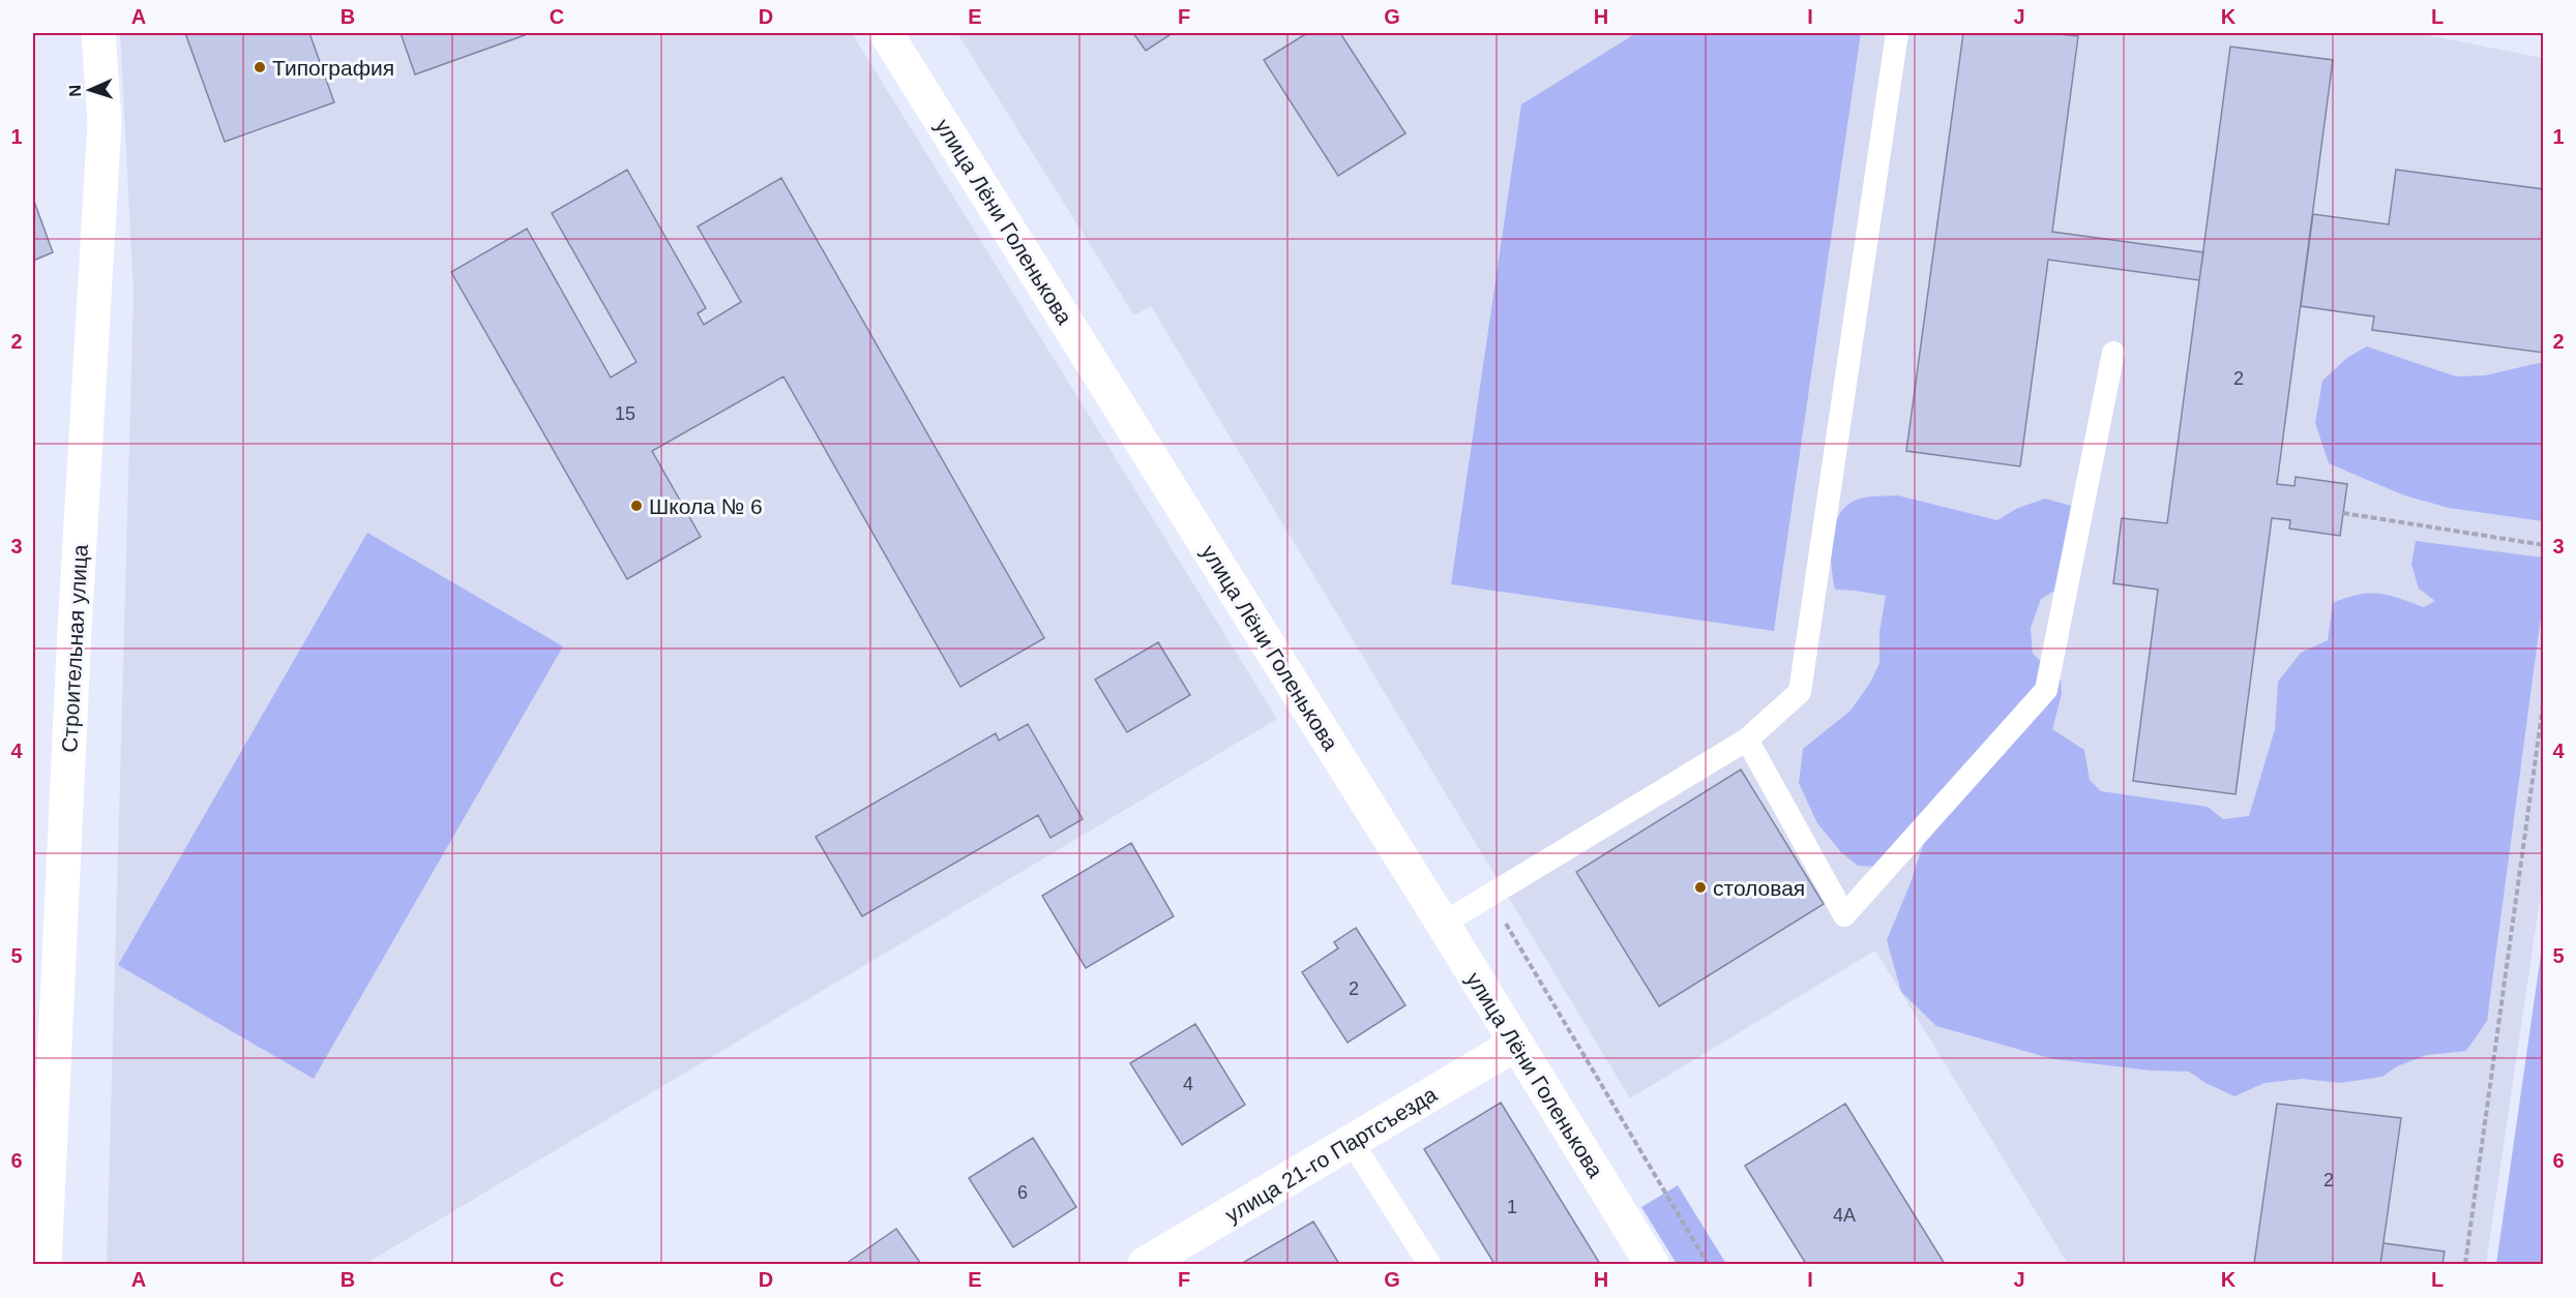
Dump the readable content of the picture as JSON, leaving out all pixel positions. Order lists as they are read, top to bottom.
{
  "streets": {
    "street": ["улица Лёни Голенькова", "Строительная улица", "улица 21-го Партсъезда"]
  },
  "crossings": [
    ["улица Лёни Голенькова", "улица 21-го Партсъезда"]
  ],
  "places": ["Типография", "Школа № 6", "столовая"],
  "house_numbers": [
    "2",
    "15",
    "2",
    "4",
    "2",
    "6",
    "1",
    "4А"
  ],
  "north": "left",
  "grid": {
    "columns": [
      "A",
      "B",
      "C",
      "D",
      "E",
      "F",
      "G",
      "H",
      "I",
      "J",
      "K",
      "L"
    ],
    "rows": [
      "1",
      "2",
      "3",
      "4",
      "5",
      "6"
    ]
  }
}
